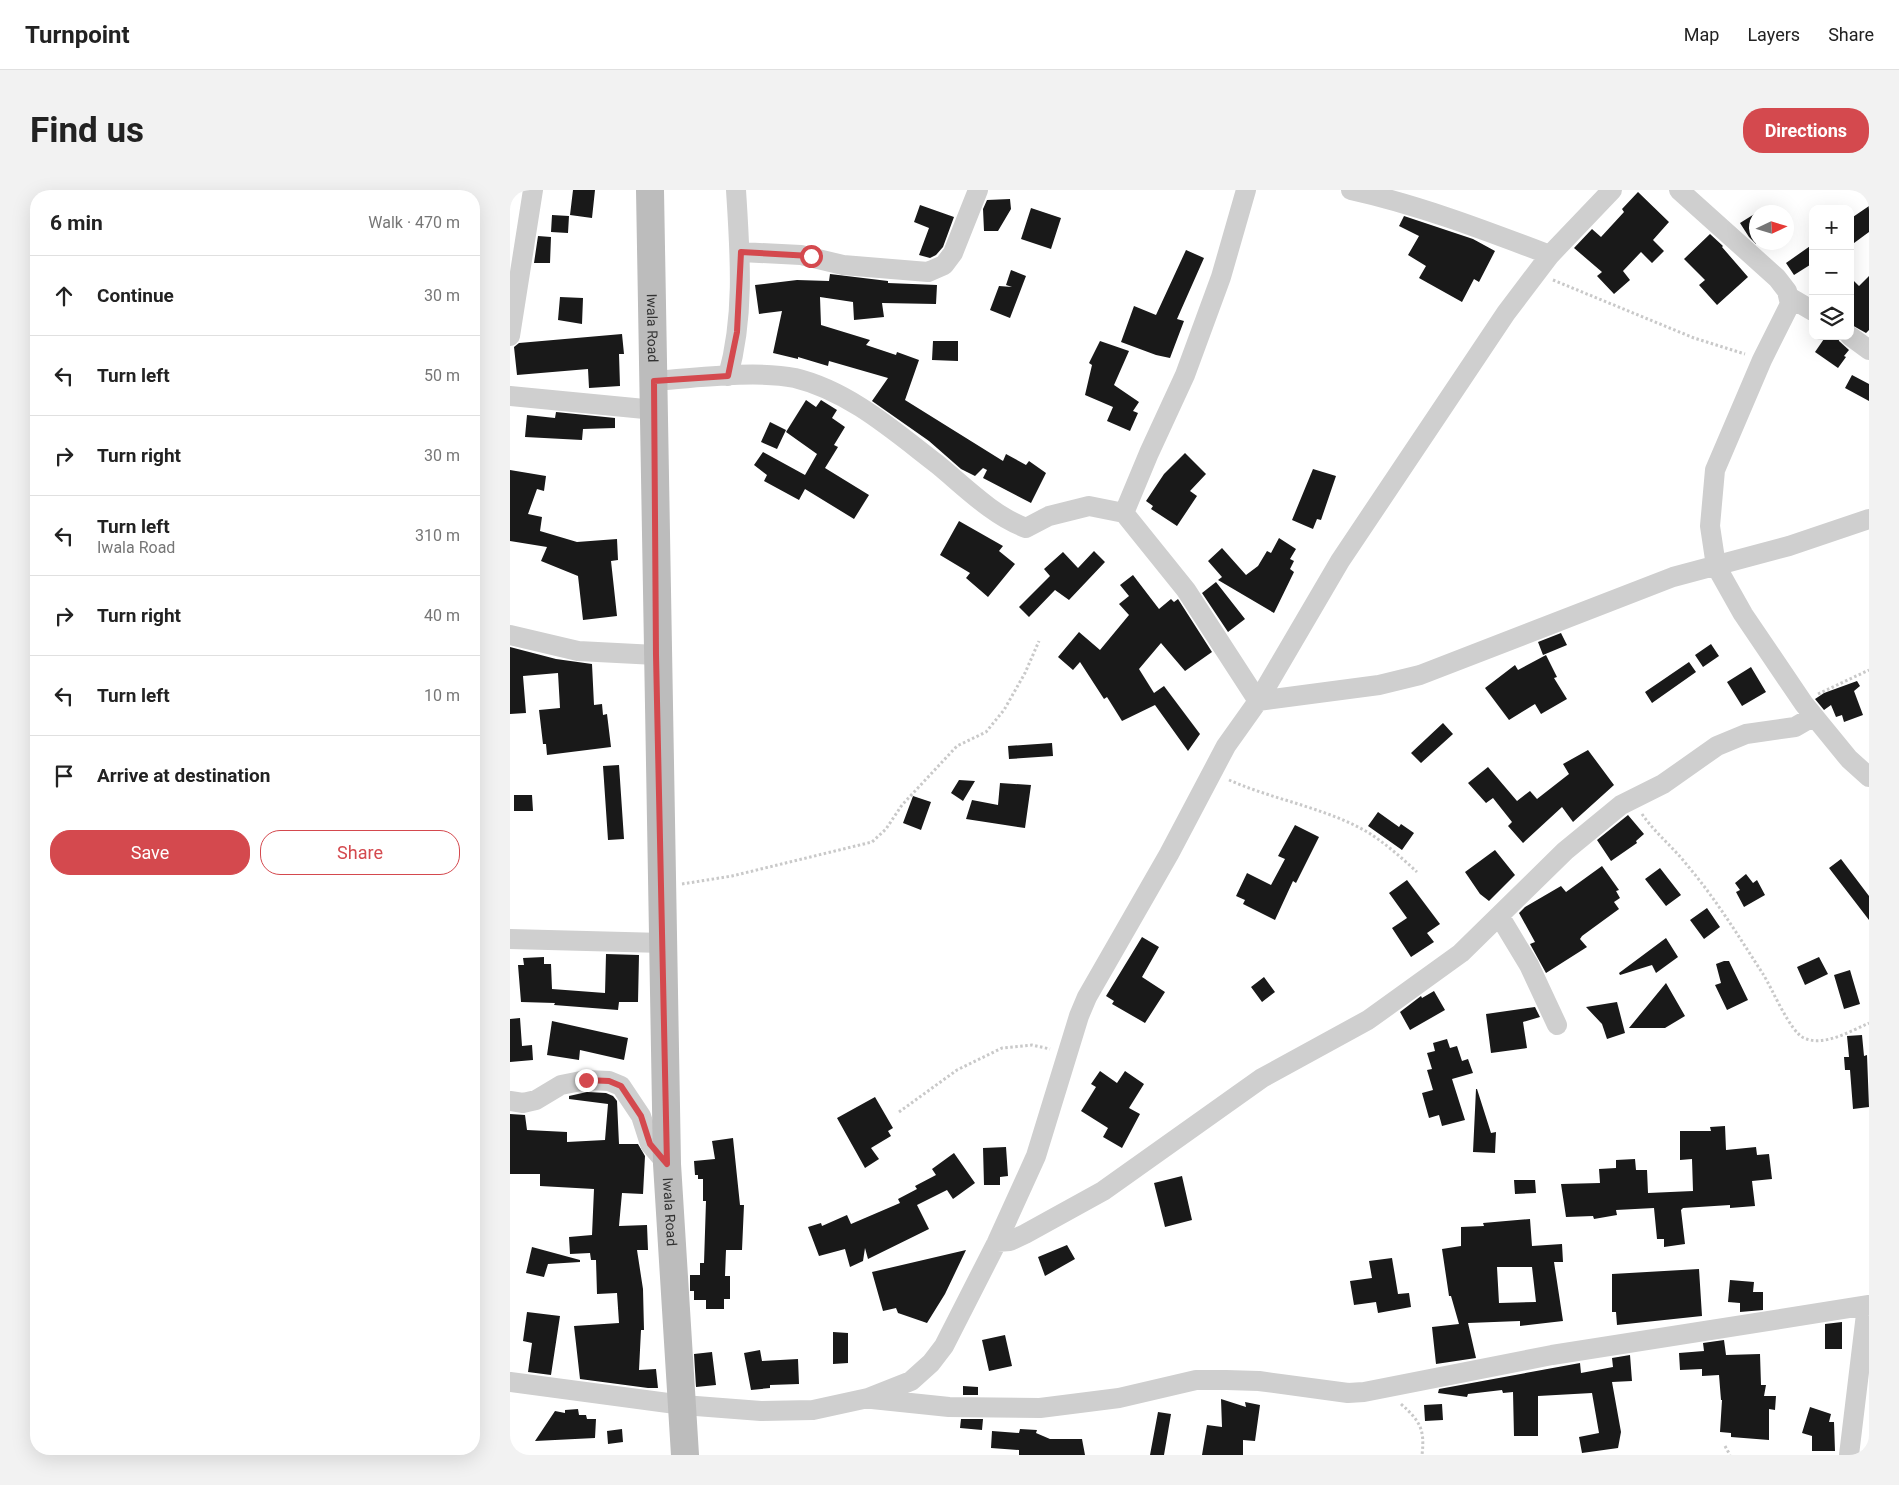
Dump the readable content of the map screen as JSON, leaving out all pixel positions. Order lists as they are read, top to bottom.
{
  "streets": {
    "street": ["Iwala Road"]
  },
  "north": "right",
  "page": {
    "header": "Turnpoint",
    "nav": ["Map", "Layers", "Share"],
    "buttons": [
      "Directions",
      ["Save", "Share"]
    ],
    "title": "Find us",
    "heading": ["6 min", "Walk · 470 m"],
    "map_buttons": ["+", "−"],
    "list": [
      ["Continue", "30 m"],
      ["Turn left", "50 m"],
      ["Turn right", "30 m"],
      ["Turn left", "Iwala Road", "310 m"],
      ["Turn right", "40 m"],
      ["Turn left", "10 m"],
      "Arrive at destination"
    ]
  }
}
